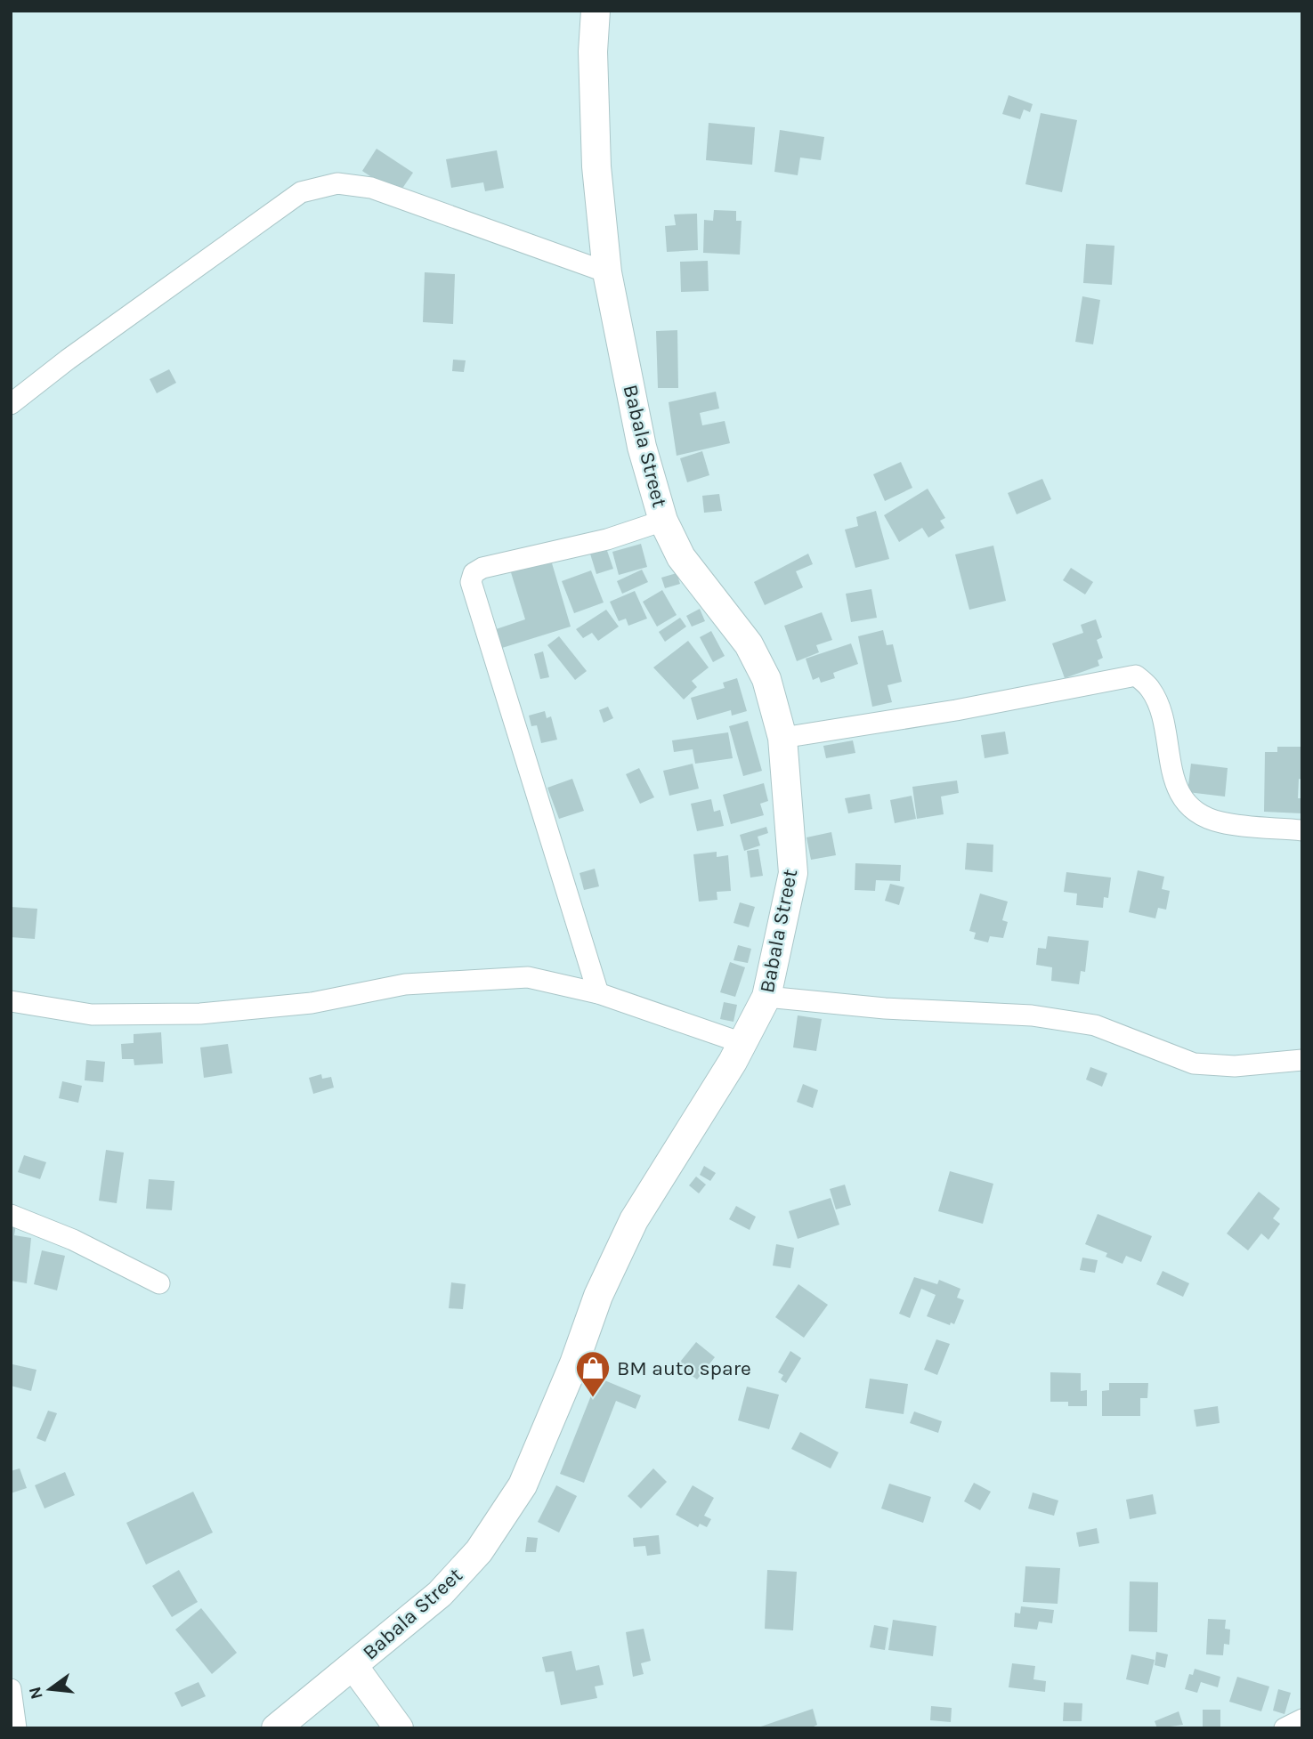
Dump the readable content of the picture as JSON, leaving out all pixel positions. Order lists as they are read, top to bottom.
{
  "streets": {
    "street": ["Babala Street"]
  },
  "places": {
    "shop": ["BM auto spare"]
  },
  "north": "left"
}
